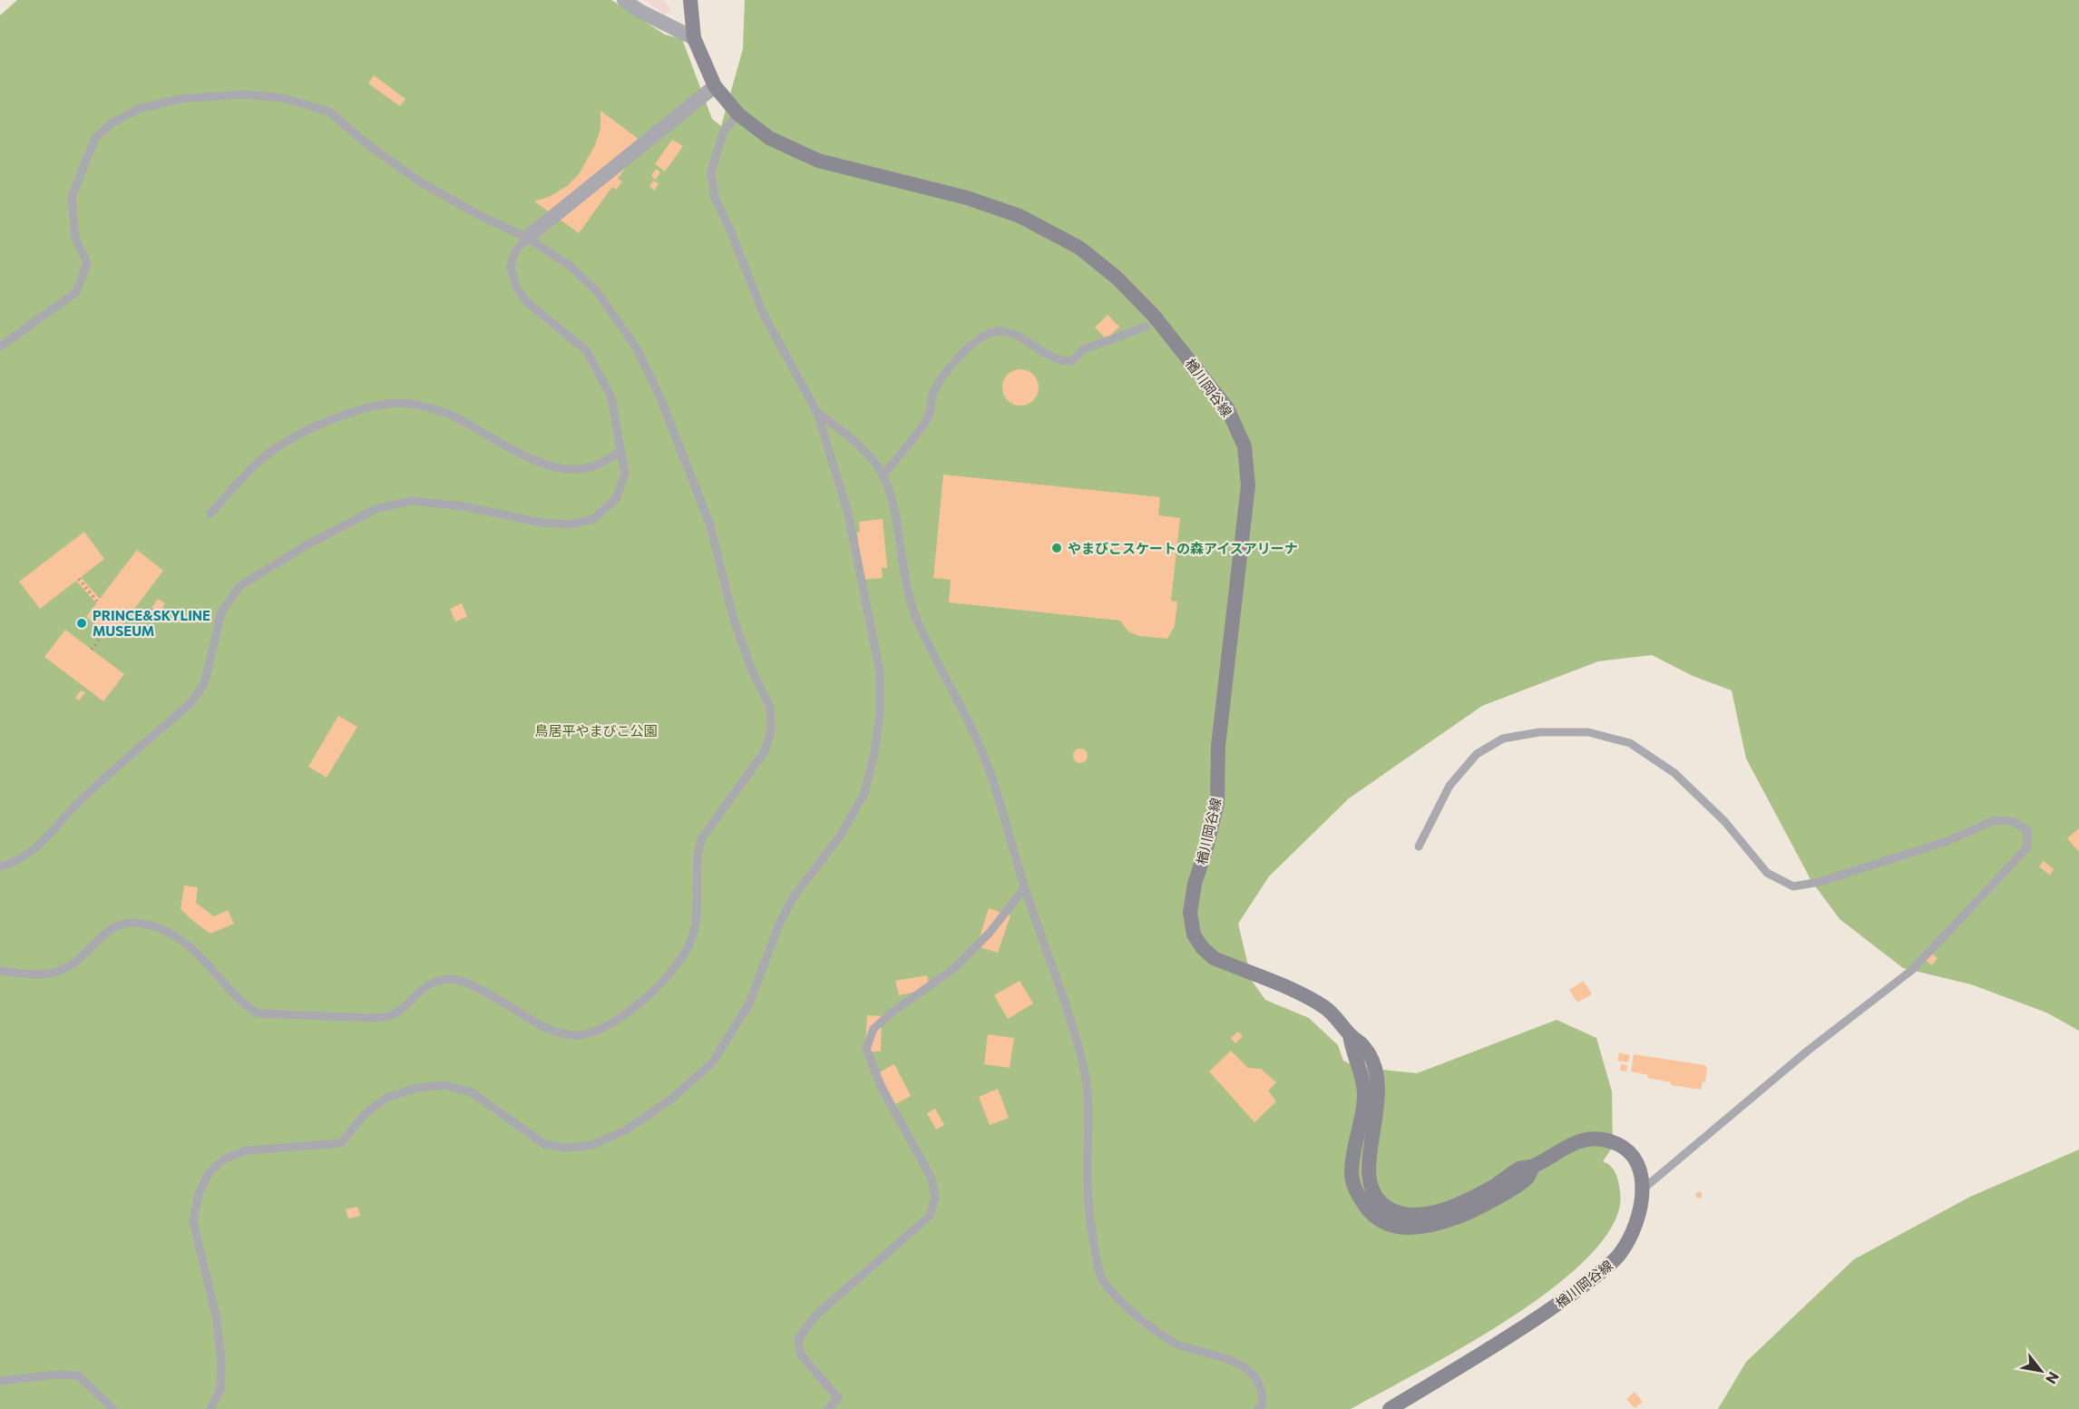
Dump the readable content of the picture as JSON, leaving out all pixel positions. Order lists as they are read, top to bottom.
{
  "streets": {
    "main road": ["楢川岡谷線"]
  },
  "parks": ["鳥居平やまびこ公園"],
  "places": ["やまびこスケートの森アイスアリーナ", "PRINCE&SKYLINE MUSEUM"],
  "north": "bottom right"
}
